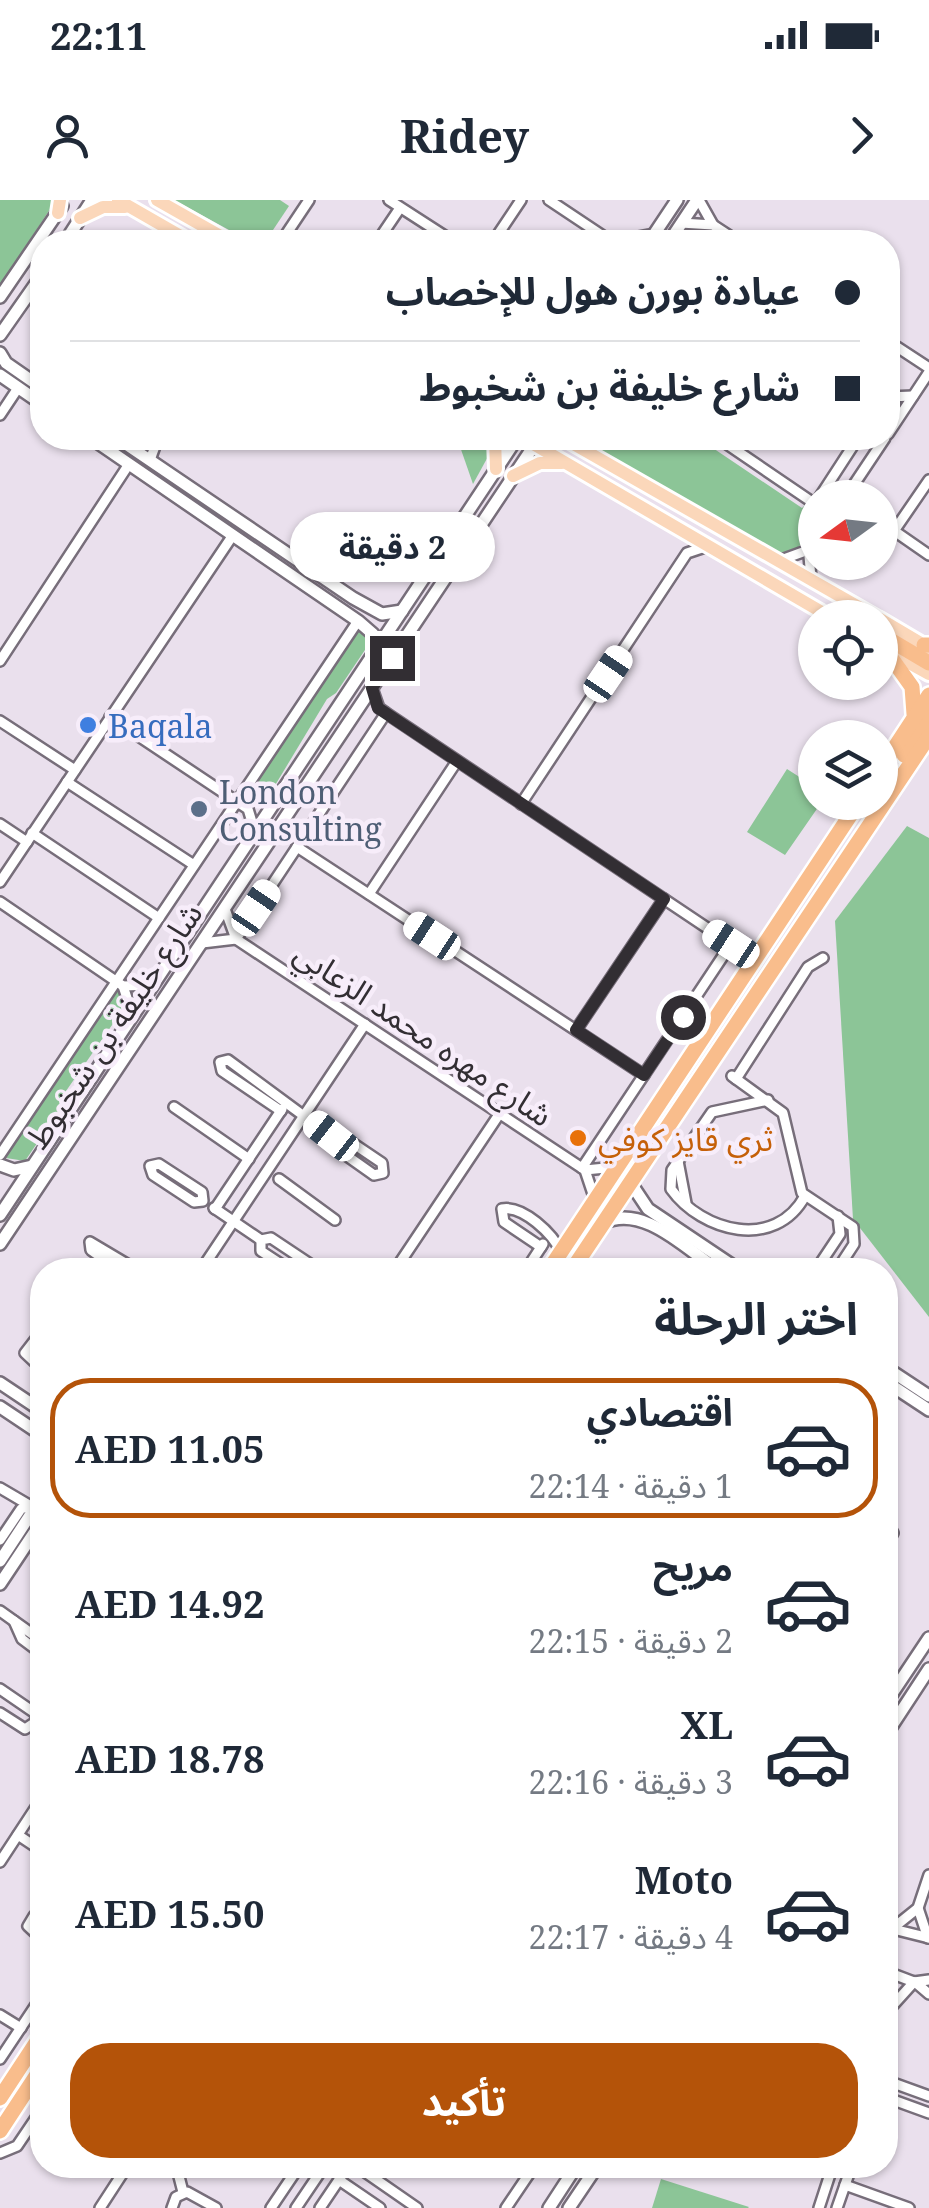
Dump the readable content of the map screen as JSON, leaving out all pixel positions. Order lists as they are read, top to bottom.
{
  "streets": {
    "main road": ["شارع خليفة بن شخبوط"],
    "street": ["شارع مهره محمد الزعابي"]
  },
  "places": ["Baqala", "London Consulting", "ثري قايز كوفي"],
  "north": "left",
  "page": {
    "status": "22:11",
    "header": "Ridey",
    "banner": ["عيادة بورن هول للإخصاب", "شارع خليفة بن شخبوط"],
    "bubble": "2 دقيقة",
    "heading": "اختر الرحلة",
    "list": [
      {
        "name": "اقتصادي",
        "note": "1 دقيقة · 22:14",
        "value": "AED 11.05"
      },
      {
        "name": "مريح",
        "note": "2 دقيقة · 22:15",
        "value": "AED 14.92"
      },
      {
        "name": "XL",
        "note": "3 دقيقة · 22:16",
        "value": "AED 18.78"
      },
      {
        "name": "Moto",
        "note": "4 دقيقة · 22:17",
        "value": "AED 15.50"
      }
    ],
    "buttons": "تأكيد"
  }
}
